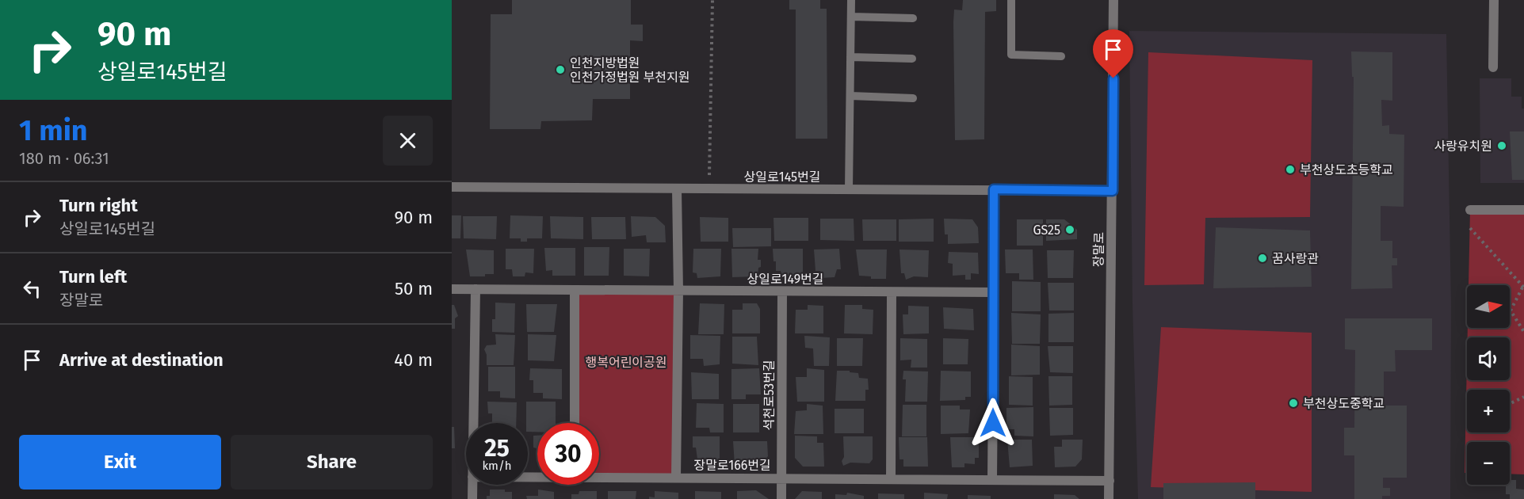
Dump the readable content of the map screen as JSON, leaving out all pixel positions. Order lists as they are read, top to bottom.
{
  "streets": {
    "street": [
      "상일로145번길",
      "장말로",
      "상일로149번길",
      "석천로53번길",
      "장말로166번길"
    ]
  },
  "crossings": [
    ["상일로145번길", "장말로"],
    ["장말로", "장말로166번길"],
    ["상일로149번길", "석천로53번길"],
    ["석천로53번길", "장말로166번길"]
  ],
  "parks": ["행복어린이공원"],
  "places": [
    "인천지방법원 인천가정법원 부천지원",
    "사랑유치원",
    "부천상도초등학교",
    "GS25",
    "꿈사랑관",
    "부천상도중학교"
  ],
  "north": "right",
  "page": {
    "turn": ["90 m", "상일로145번길"],
    "heading": ["1 min", "180 m · 06:31"],
    "list": [
      {
        "name": "Turn right",
        "note": "상일로145번길",
        "value": "90 m"
      },
      {
        "name": "Turn left",
        "note": "장말로",
        "value": "50 m"
      },
      {
        "name": "Arrive at destination",
        "value": "40 m"
      }
    ],
    "map_buttons": ["+", "−"],
    "speed": "25 km/h",
    "limit": "30",
    "buttons": ["Exit", "Share"]
  }
}
